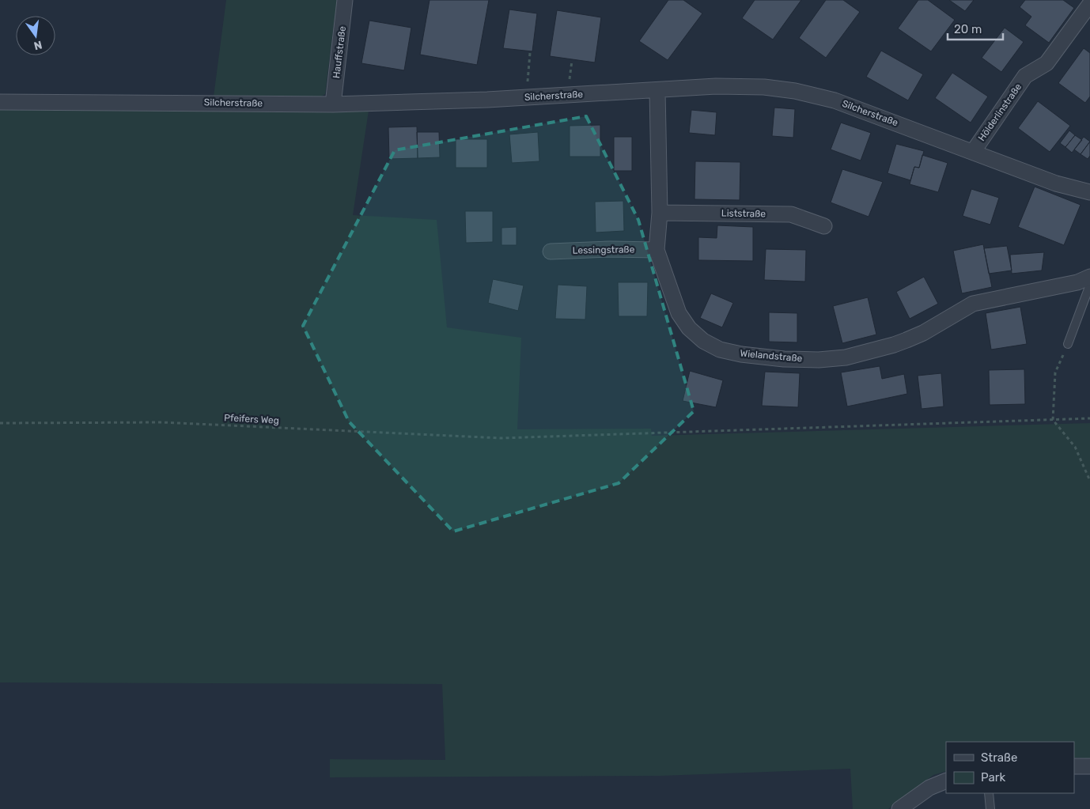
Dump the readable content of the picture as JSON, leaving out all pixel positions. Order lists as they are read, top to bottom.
{
  "streets": {
    "street": [
      "Hauffstraße",
      "Silcherstraße",
      "Hölderlinstraße",
      "Liststraße",
      "Lessingstraße",
      "Wielandstraße"
    ],
    "path": ["Pfeifers Weg"]
  },
  "crossings": [
    ["Hauffstraße", "Silcherstraße"],
    ["Silcherstraße", "Hölderlinstraße"],
    ["Silcherstraße", "Wielandstraße"],
    ["Liststraße", "Wielandstraße"],
    ["Lessingstraße", "Wielandstraße"]
  ],
  "legend": ["Straße", "Park"],
  "scale_bar": "20 m",
  "north": "bottom"
}
